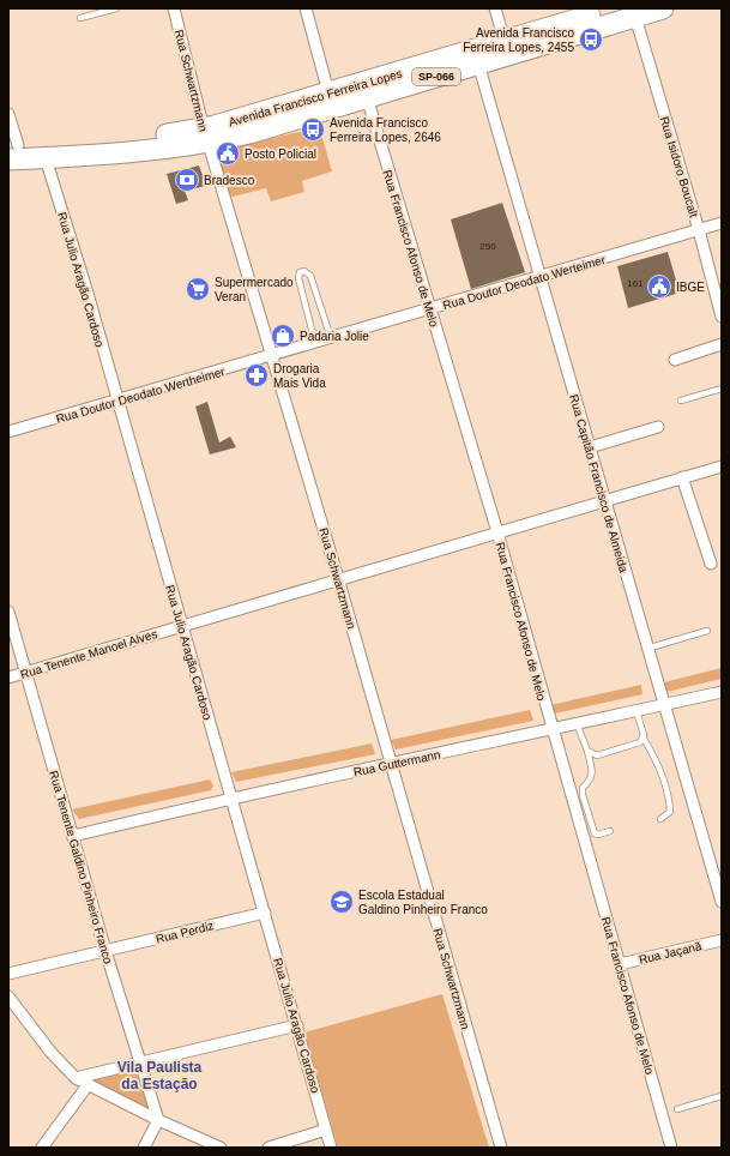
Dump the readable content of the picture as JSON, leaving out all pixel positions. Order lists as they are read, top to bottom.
{
  "streets": {
    "highway": ["SP-066", "Avenida Francisco Ferreira Lopes"],
    "street": [
      "Rua Schwartzmann",
      "Rua Isidoro Boucalt",
      "Rua Francisco Afonso de Melo",
      "Rua Julio Aragão Cardoso",
      "Rua Doutor Deodato Werteimer",
      "Rua Doutor Deodato Wertheimer",
      "Rua Capitão Francisco de Almeida",
      "Rua Tenente Manoel Alves",
      "Rua Guttermann",
      "Rua Tenente Galdino Pinheiro Franco",
      "Rua Perdiz",
      "Rua Jaçanã"
    ]
  },
  "crossings": [
    ["Rua Schwartzmann", "Avenida Francisco Ferreira Lopes"],
    ["Rua Schwartzmann", "Rua Doutor Deodato Werteimer"],
    ["Rua Schwartzmann", "Rua Doutor Deodato Wertheimer"],
    ["Rua Schwartzmann", "Rua Tenente Manoel Alves"],
    ["Rua Schwartzmann", "Rua Guttermann"],
    ["Avenida Francisco Ferreira Lopes", "Rua Isidoro Boucalt"],
    ["Avenida Francisco Ferreira Lopes", "Rua Francisco Afonso de Melo"],
    ["Avenida Francisco Ferreira Lopes", "Rua Julio Aragão Cardoso"],
    ["Avenida Francisco Ferreira Lopes", "Rua Capitão Francisco de Almeida"],
    ["Rua Isidoro Boucalt", "Rua Doutor Deodato Werteimer"],
    ["Rua Francisco Afonso de Melo", "Rua Doutor Deodato Werteimer"],
    ["Rua Francisco Afonso de Melo", "Rua Tenente Manoel Alves"],
    ["Rua Francisco Afonso de Melo", "Rua Guttermann"],
    ["Rua Francisco Afonso de Melo", "Rua Jaçanã"],
    ["Rua Julio Aragão Cardoso", "Rua Doutor Deodato Wertheimer"],
    ["Rua Julio Aragão Cardoso", "Rua Tenente Manoel Alves"],
    ["Rua Julio Aragão Cardoso", "Rua Guttermann"],
    ["Rua Julio Aragão Cardoso", "Rua Perdiz"],
    ["Rua Doutor Deodato Werteimer", "Rua Doutor Deodato Wertheimer"],
    ["Rua Doutor Deodato Werteimer", "Rua Capitão Francisco de Almeida"],
    ["Rua Capitão Francisco de Almeida", "Rua Tenente Manoel Alves"],
    ["Rua Capitão Francisco de Almeida", "Rua Guttermann"],
    ["Rua Tenente Manoel Alves", "Rua Tenente Galdino Pinheiro Franco"],
    ["Rua Guttermann", "Rua Tenente Galdino Pinheiro Franco"],
    ["Rua Tenente Galdino Pinheiro Franco", "Rua Perdiz"]
  ],
  "districts": ["Vila Paulista da Estação"],
  "places": {
    "bus stop": ["Avenida Francisco Ferreira Lopes, 2455", "Avenida Francisco Ferreira Lopes, 2646"],
    "public building": ["Posto Policial", "IBGE"],
    "bank": ["Bradesco"],
    "supermarket": ["Supermercado Veran"],
    "shop": ["Padaria Jolie"],
    "pharmacy": ["Drogaria Mais Vida"],
    "school or university": ["Escola Estadual Galdino Pinheiro Franco"]
  },
  "house_numbers": ["250", "161"]
}
